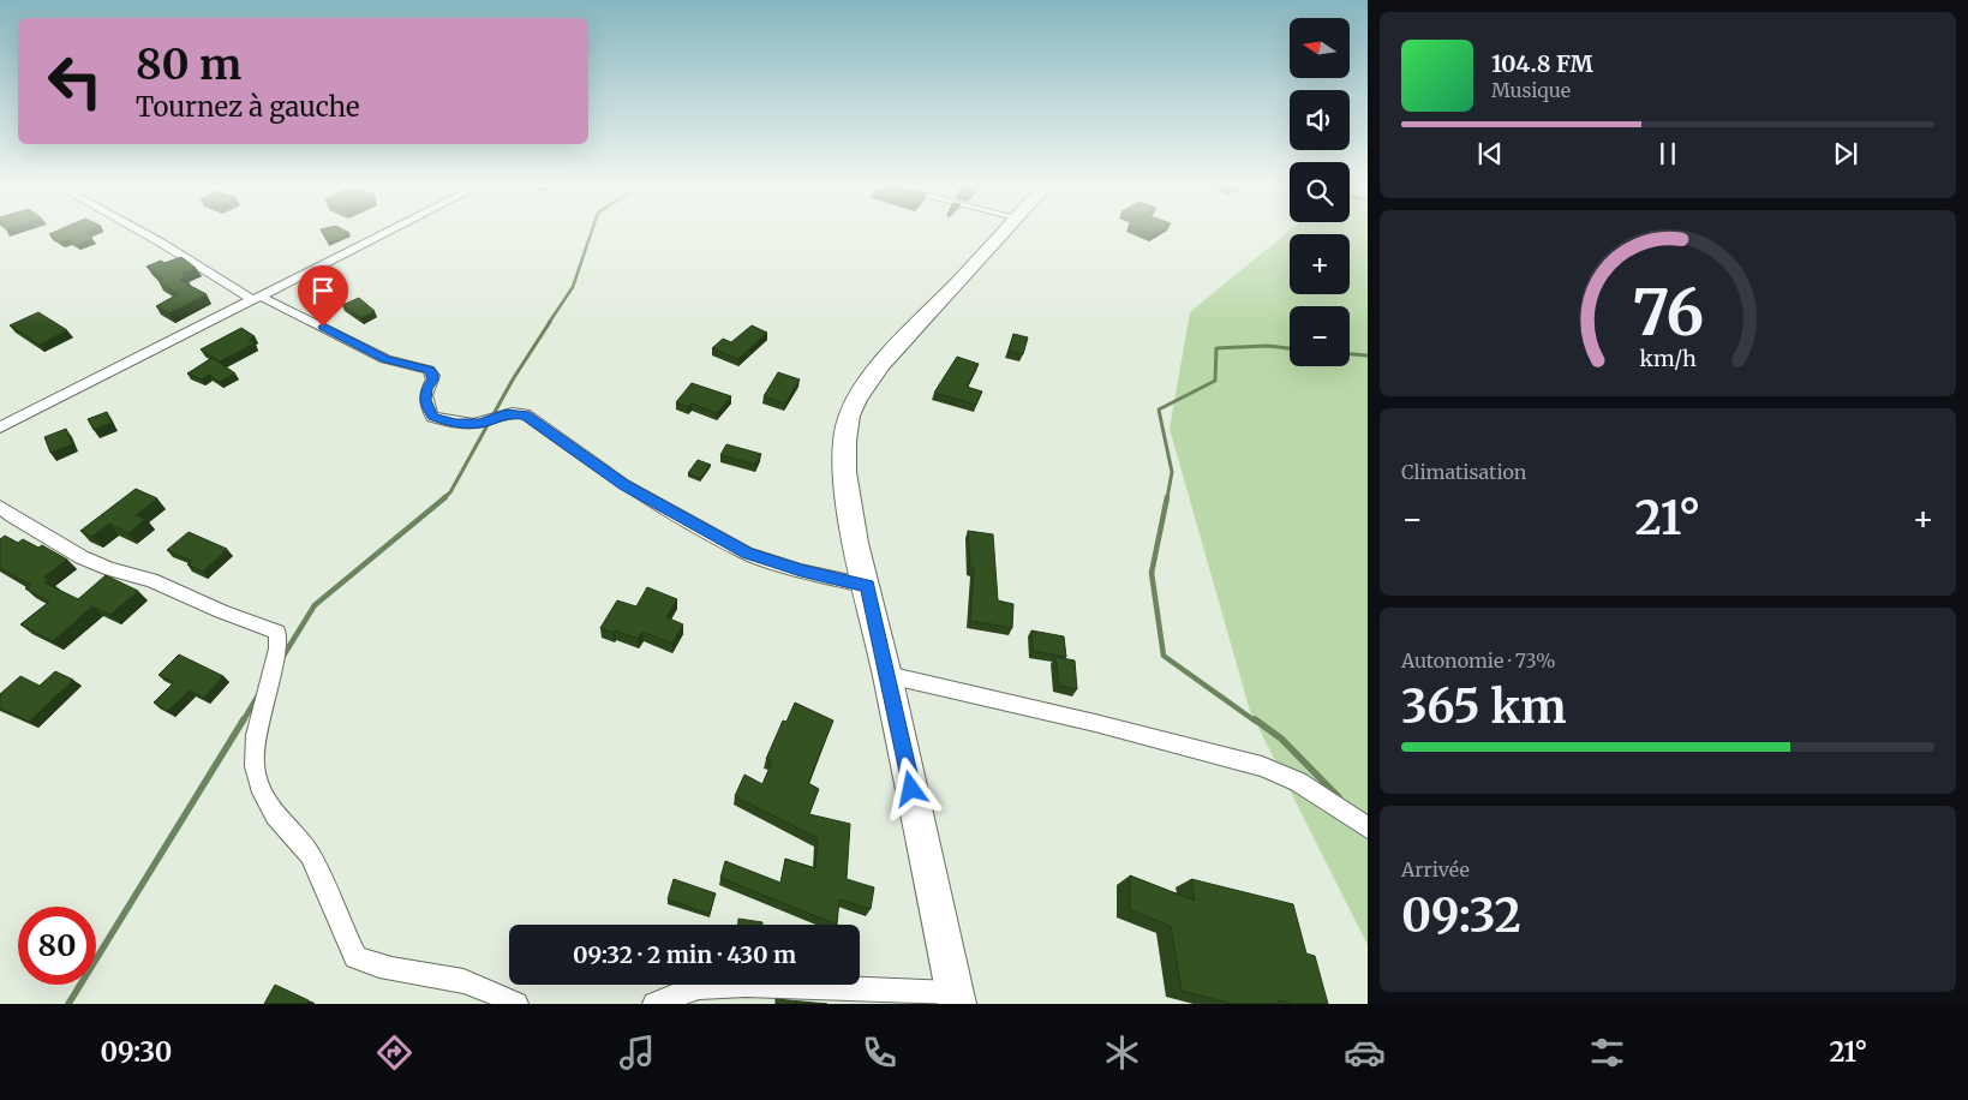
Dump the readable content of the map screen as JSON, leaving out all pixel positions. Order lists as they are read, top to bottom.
{
  "north": "left",
  "page": {
    "map_buttons": ["+", "−"],
    "turn": ["80 m", "Tournez à gauche"],
    "song": ["104.8 FM", "Musique"],
    "tile": [
      "Climatisation",
      ["Autonomie · 73%", "365 km"],
      ["Arrivée", "09:32"]
    ],
    "heat": ["−", "21°", "+"],
    "limit": "80",
    "trip": "09:32 · 2 min · 430 m",
    "tabs": ["09:30", "21°"],
    "gauge": ["76", "km/h"]
  }
}
